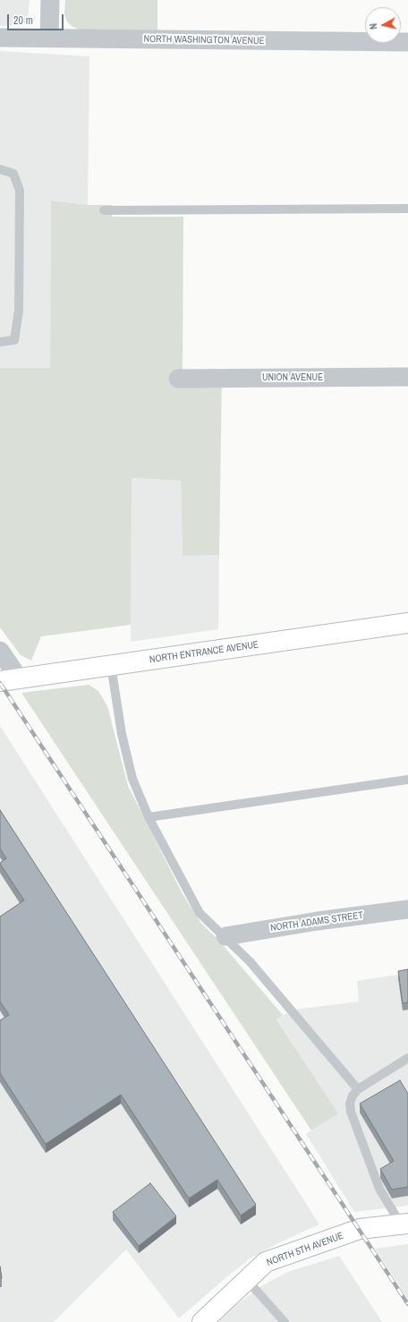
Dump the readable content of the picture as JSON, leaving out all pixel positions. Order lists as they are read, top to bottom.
{
  "streets": {
    "main road": ["NORTH ENTRANCE AVENUE", "NORTH 5TH AVENUE"],
    "street": ["NORTH WASHINGTON AVENUE", "UNION AVENUE", "NORTH ADAMS STREET"]
  },
  "scale_bar": "20 m",
  "north": "left"
}
